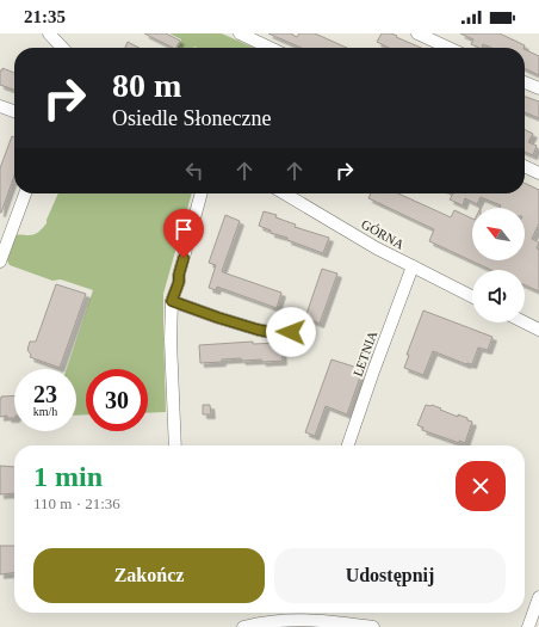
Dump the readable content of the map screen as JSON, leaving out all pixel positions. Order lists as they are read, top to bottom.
{
  "streets": {
    "street": ["GÓRNA", "LETNIA"]
  },
  "crossings": [
    ["GÓRNA", "LETNIA"]
  ],
  "north": "top left",
  "page": {
    "status": "21:35",
    "turn": ["80 m", "Osiedle Słoneczne"],
    "speed": "23 km/h",
    "limit": "30",
    "heading": ["1 min", "110 m · 21:36"],
    "buttons": ["Zakończ", "Udostępnij"]
  }
}
